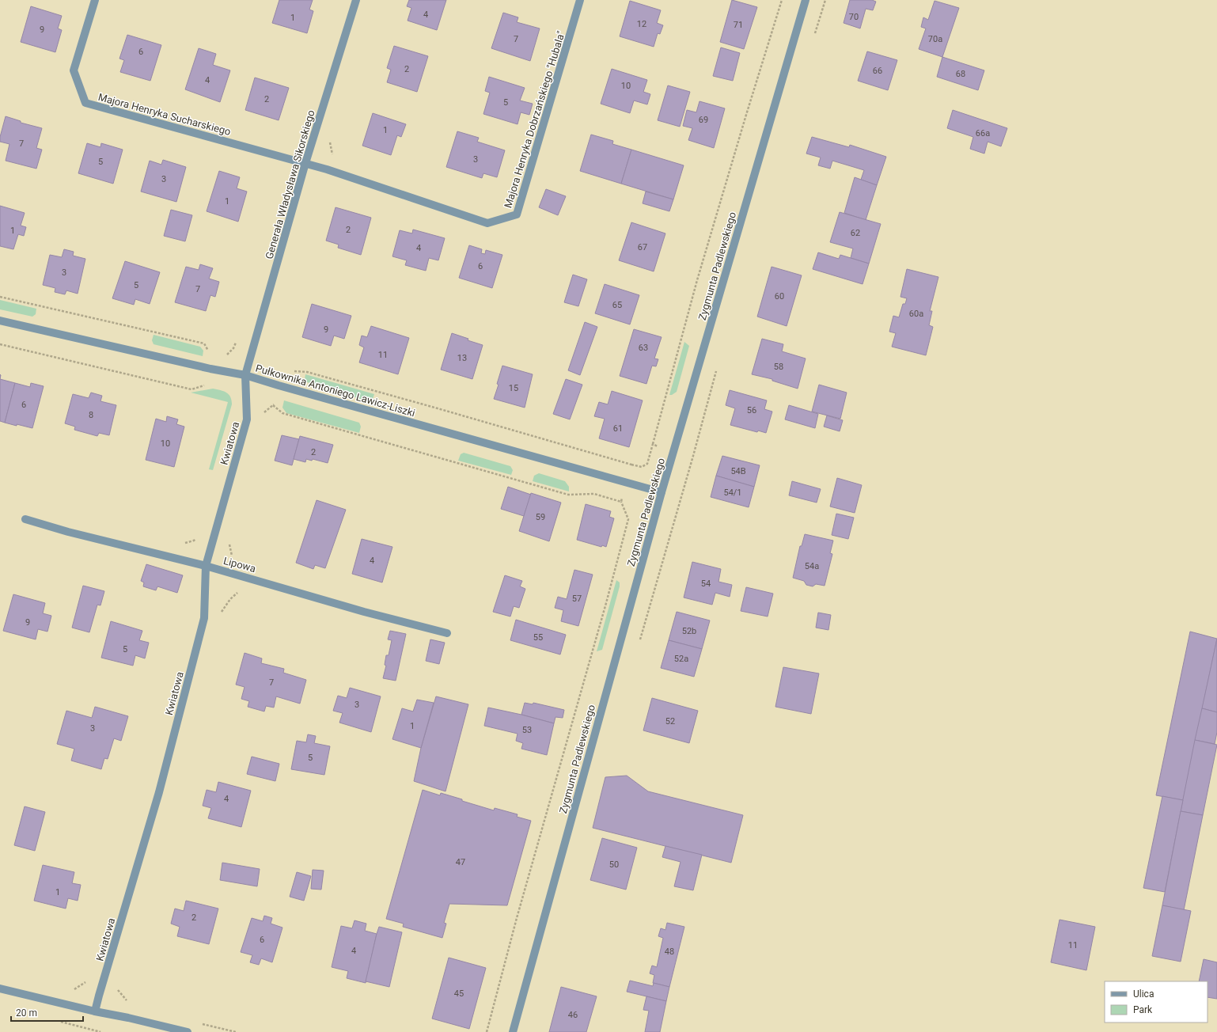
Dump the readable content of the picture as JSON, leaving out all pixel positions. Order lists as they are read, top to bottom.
{
  "streets": {
    "street": [
      "Majora Henryka Sucharskiego",
      "Majora Henryka Dobrzańskiego \"Hubala\"",
      "Generała Władysława Sikorskiego",
      "Zygmunta Padlewskiego",
      "Pułkownika Antoniego Lawicz-Liszki",
      "Kwiatowa",
      "Lipowa"
    ]
  },
  "crossings": [
    ["Majora Henryka Sucharskiego", "Majora Henryka Dobrzańskiego \"Hubala\""],
    ["Majora Henryka Sucharskiego", "Generała Władysława Sikorskiego"],
    ["Majora Henryka Dobrzańskiego \"Hubala\"", "Generała Władysława Sikorskiego"],
    ["Generała Władysława Sikorskiego", "Pułkownika Antoniego Lawicz-Liszki"],
    ["Generała Władysława Sikorskiego", "Kwiatowa"],
    ["Zygmunta Padlewskiego", "Pułkownika Antoniego Lawicz-Liszki"],
    ["Pułkownika Antoniego Lawicz-Liszki", "Kwiatowa"],
    ["Kwiatowa", "Lipowa"]
  ],
  "house_numbers": [
    "4",
    "70",
    "1",
    "12",
    "71",
    "9",
    "7",
    "70a",
    "6",
    "2",
    "66",
    "68",
    "4",
    "10",
    "2",
    "5",
    "69",
    "1",
    "66a",
    "7",
    "3",
    "5",
    "3",
    "1",
    "2",
    "1",
    "62",
    "67",
    "4",
    "6",
    "3",
    "5",
    "7",
    "60",
    "65",
    "60a",
    "9",
    "63",
    "11",
    "13",
    "58",
    "15",
    "6",
    "56",
    "8",
    "61",
    "10",
    "2",
    "54B",
    "54/1",
    "59",
    "4",
    "54a",
    "54",
    "57",
    "9",
    "52b",
    "55",
    "5",
    "52a",
    "7",
    "3",
    "52",
    "1",
    "3",
    "53",
    "5",
    "4",
    "47",
    "50",
    "1",
    "2",
    "6",
    "11",
    "4",
    "48",
    "45",
    "46"
  ],
  "legend": ["Ulica", "Park"],
  "scale_bar": "20 m"
}
